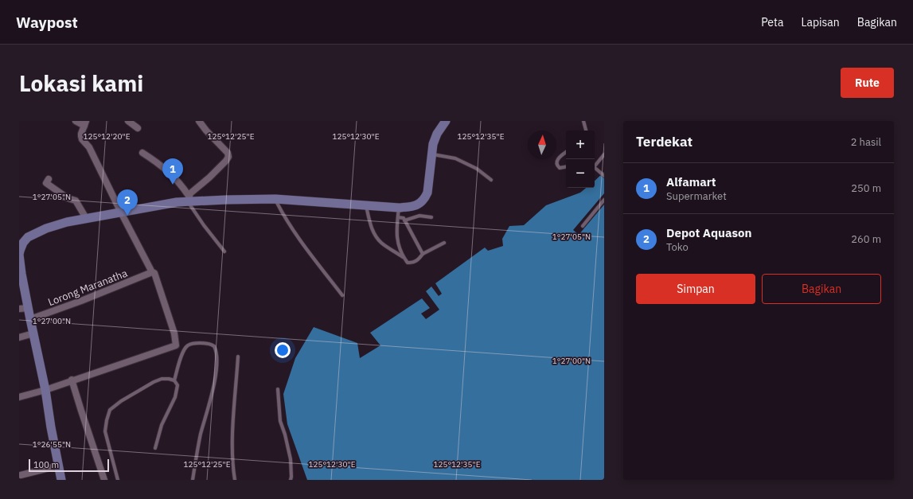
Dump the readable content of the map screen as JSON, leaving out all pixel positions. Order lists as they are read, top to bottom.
{
  "streets": {
    "street": ["Lorong Maranatha"]
  },
  "scale_bar": "100 m",
  "north": "top",
  "page": {
    "header": "Waypost",
    "nav": ["Peta", "Lapisan", "Bagikan"],
    "buttons": [
      "Rute",
      ["Simpan", "Bagikan"]
    ],
    "title": "Lokasi kami",
    "heading": ["Terdekat", "2 hasil"],
    "map_buttons": ["+", "−"],
    "pins": ["1", "2"],
    "list": [
      {
        "mark": "1",
        "name": "Alfamart",
        "note": "Supermarket",
        "value": "250 m"
      },
      {
        "mark": "2",
        "name": "Depot Aquason",
        "note": "Toko",
        "value": "260 m"
      }
    ],
    "scale": "100 m"
  },
  "coordinates": [
    "125°12'20\"E",
    "125°12'25\"E",
    "125°12'30\"E",
    "125°12'35\"E",
    "1°27'05\"N",
    "1°27'00\"N",
    "1°26'55\"N"
  ]
}
